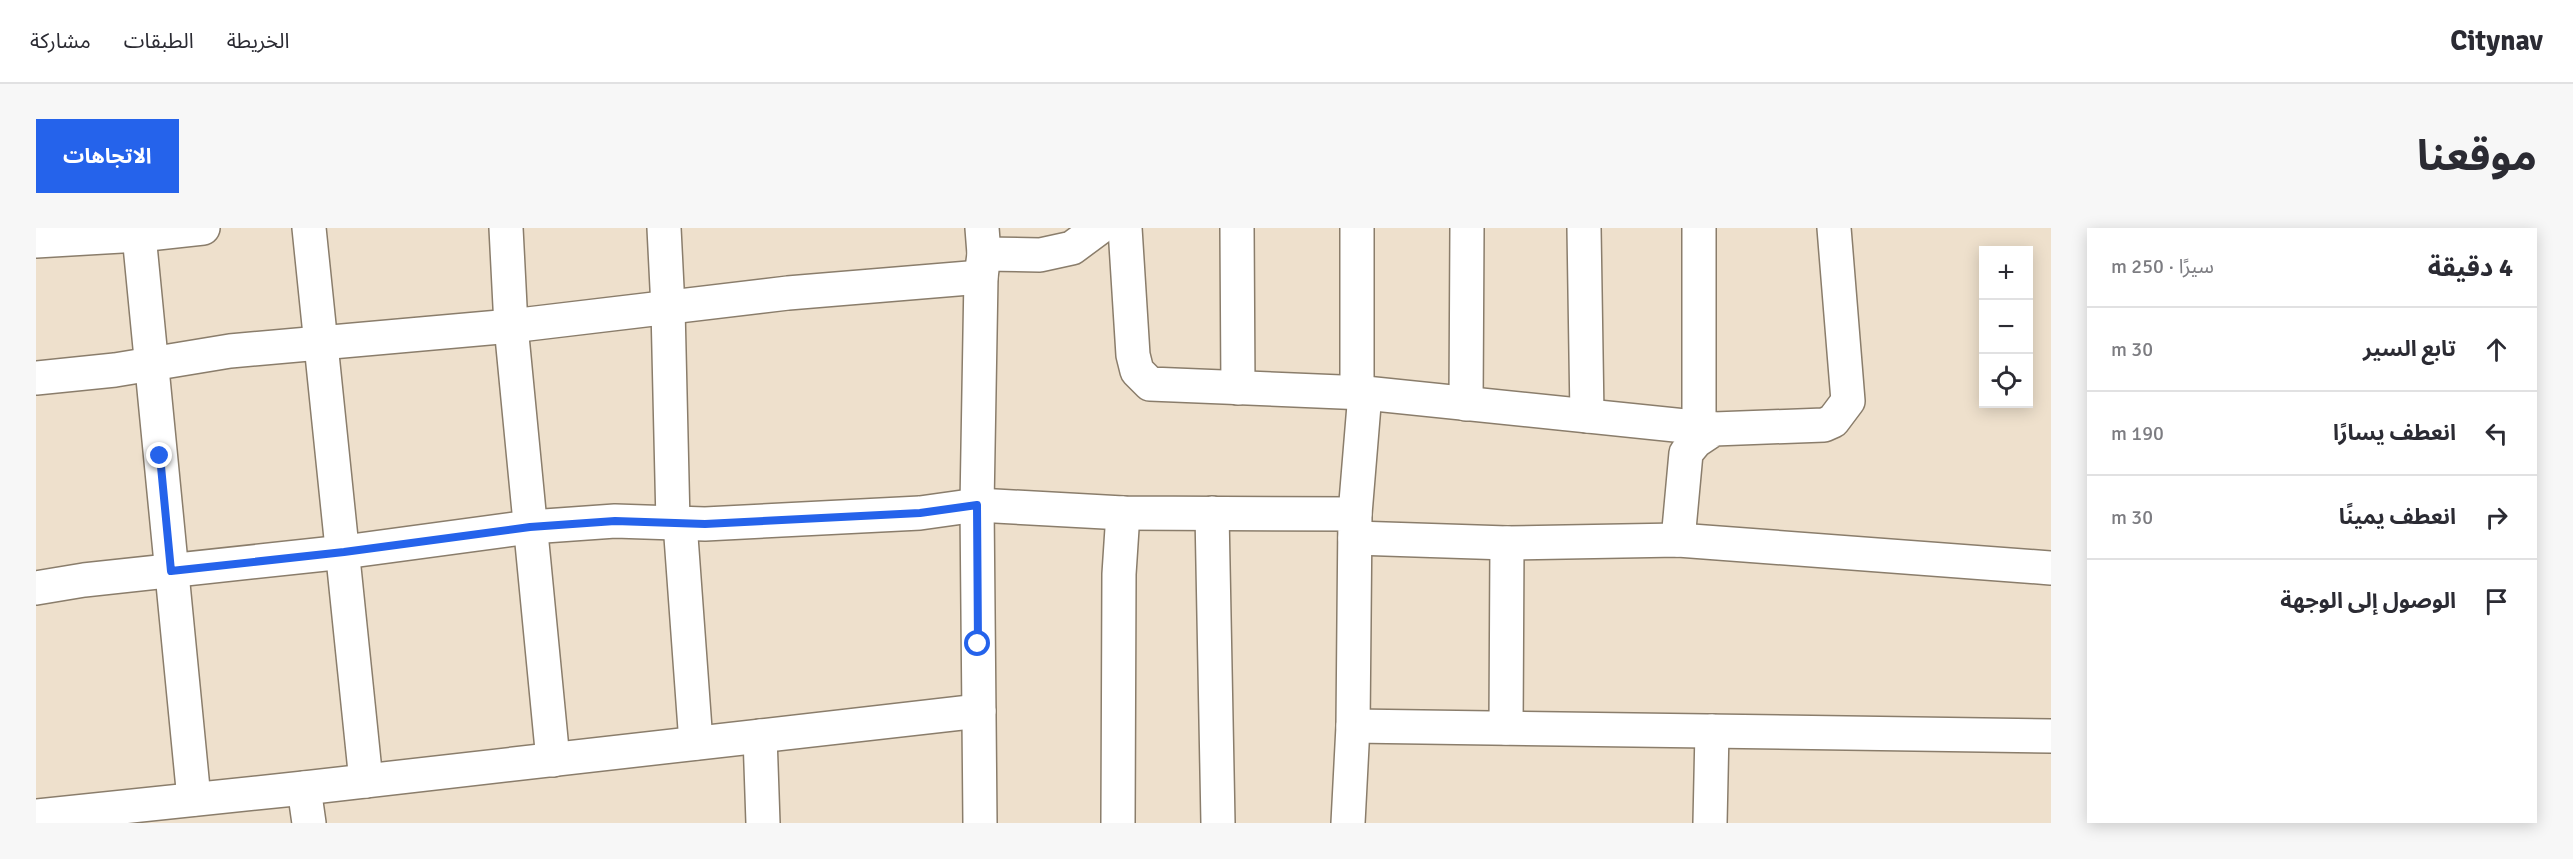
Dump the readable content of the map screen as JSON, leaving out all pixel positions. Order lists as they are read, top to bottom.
{
  "page": {
    "header": "Citynav",
    "nav": ["الخريطة", "الطبقات", "مشاركة"],
    "title": "موقعنا",
    "buttons": "الاتجاهات",
    "heading": ["4 دقيقة", "سيرًا · 250 m"],
    "map_buttons": ["+", "−"],
    "list": [
      ["تابع السير", "30 m"],
      ["انعطف يسارًا", "190 m"],
      ["انعطف يمينًا", "30 m"],
      "الوصول إلى الوجهة"
    ]
  }
}
